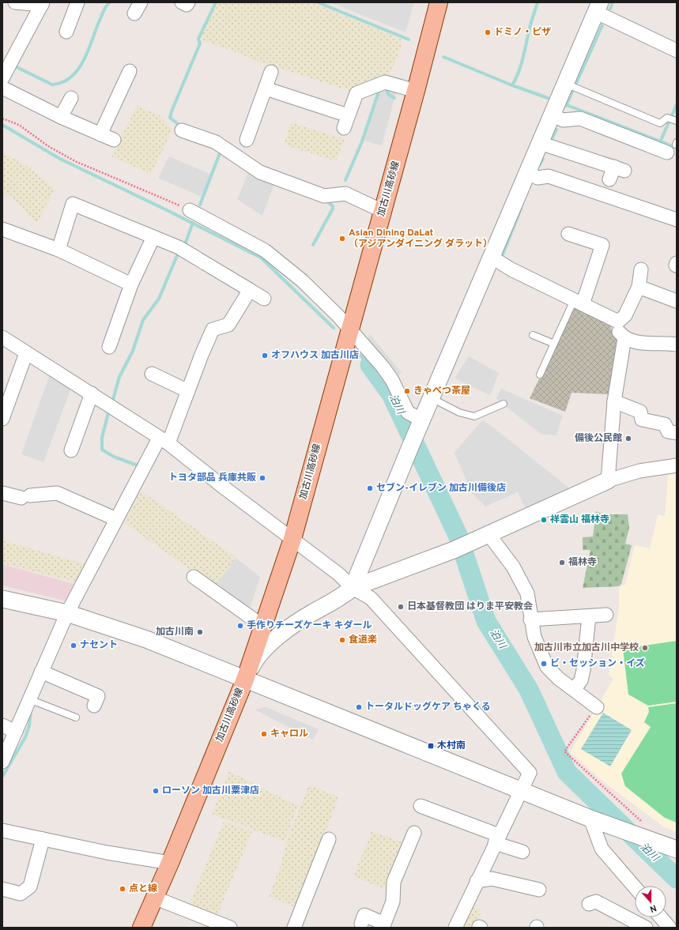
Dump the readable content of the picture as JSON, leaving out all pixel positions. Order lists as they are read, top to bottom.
{
  "streets": {
    "main road": ["加古川高砂線"]
  },
  "water": ["泊川"],
  "places": {
    "other": [
      "ドミノ・ピザ",
      "Asian Dining DaLat （アジアンダイニング ダラット）",
      "オフハウス 加古川店",
      "きゃべつ茶屋",
      "備後公民館",
      "トヨタ部品 兵庫共販",
      "セブン-イレブン 加古川備後店",
      "祥雲山 福林寺",
      "福林寺",
      "日本基督教団 はりま平安教会",
      "手作りチーズケーキ キダール",
      "加古川南",
      "食道楽",
      "ナセント",
      "加古川市立加古川中学校",
      "ビ・セッション・イズ",
      "トータルドッグケア ちゃくる",
      "キャロル",
      "ローソン 加古川粟津店",
      "点と線"
    ],
    "transit": ["木村南"]
  },
  "north": "bottom"
}
